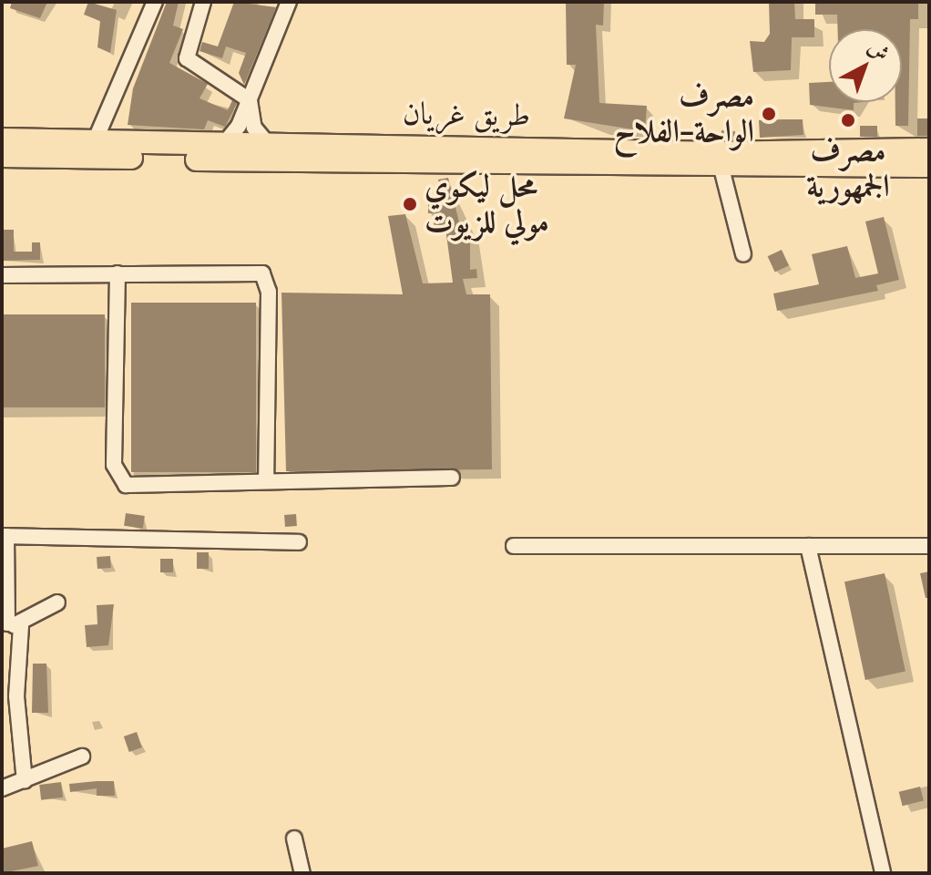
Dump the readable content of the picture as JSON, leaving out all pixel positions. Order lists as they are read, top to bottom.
{
  "streets": {
    "highway": ["طريق غريان"]
  },
  "places": ["مصرف الواحة-الفلاح", "مصرف الجمهورية", "محل ليكوي مولي للزيوت"],
  "north": "top right"
}
